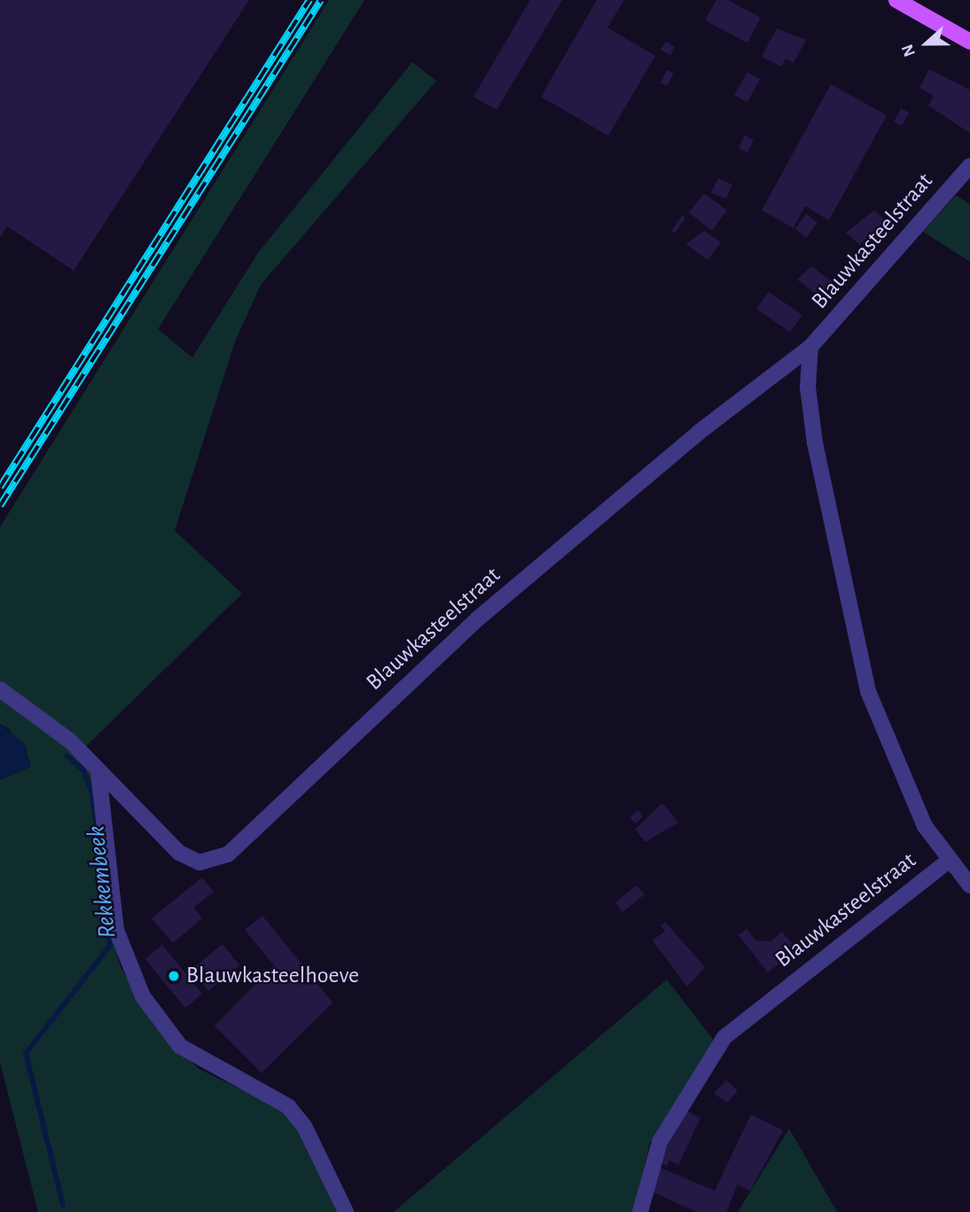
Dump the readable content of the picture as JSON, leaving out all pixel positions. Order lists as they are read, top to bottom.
{
  "streets": {
    "street": ["Blauwkasteelstraat"]
  },
  "water": ["Rekkembeek"],
  "places": ["Blauwkasteelhoeve"],
  "north": "left"
}
